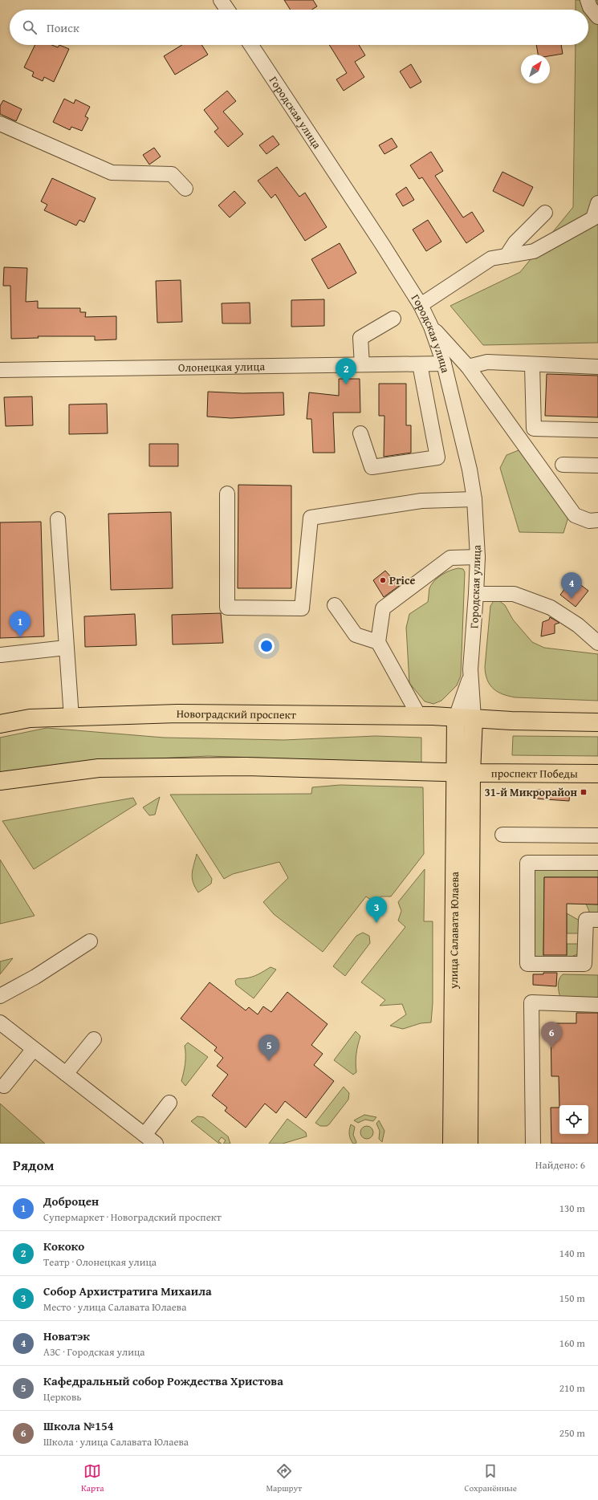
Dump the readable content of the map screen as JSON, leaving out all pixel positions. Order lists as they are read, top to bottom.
{
  "streets": {
    "main road": [
      "Городская улица",
      "Новоградский проспект",
      "проспект Победы",
      "улица Салавата Юлаева"
    ],
    "street": ["Олонецкая улица"]
  },
  "crossings": [
    ["Городская улица", "Олонецкая улица"],
    ["Городская улица", "Новоградский проспект"],
    ["Городская улица", "улица Салавата Юлаева"],
    ["Новоградский проспект", "улица Салавата Юлаева"],
    ["проспект Победы", "улица Салавата Юлаева"]
  ],
  "places": {
    "other": ["Price"],
    "transit": ["31-й Микрорайон"]
  },
  "north": "top right",
  "page": {
    "search": "Поиск",
    "pins": [
      "2",
      "4",
      "1",
      "3",
      "6",
      "5"
    ],
    "heading": ["Рядом", "Найдено: 6"],
    "list": [
      {
        "mark": "1",
        "name": "Доброцен",
        "note": "Супермаркет · Новоградский проспект",
        "value": "130 m"
      },
      {
        "mark": "2",
        "name": "Кококо",
        "note": "Театр · Олонецкая улица",
        "value": "140 m"
      },
      {
        "mark": "3",
        "name": "Собор Архистратига Михаила",
        "note": "Место · улица Салавата Юлаева",
        "value": "150 m"
      },
      {
        "mark": "4",
        "name": "Новатэк",
        "note": "АЗС · Городская улица",
        "value": "160 m"
      },
      {
        "mark": "5",
        "name": "Кафедральный собор Рождества Христова",
        "note": "Церковь",
        "value": "210 m"
      },
      {
        "mark": "6",
        "name": "Школа №154",
        "note": "Школа · улица Салавата Юлаева",
        "value": "250 m"
      }
    ],
    "nav": ["Карта", "Маршрут", "Сохранённые"]
  }
}
